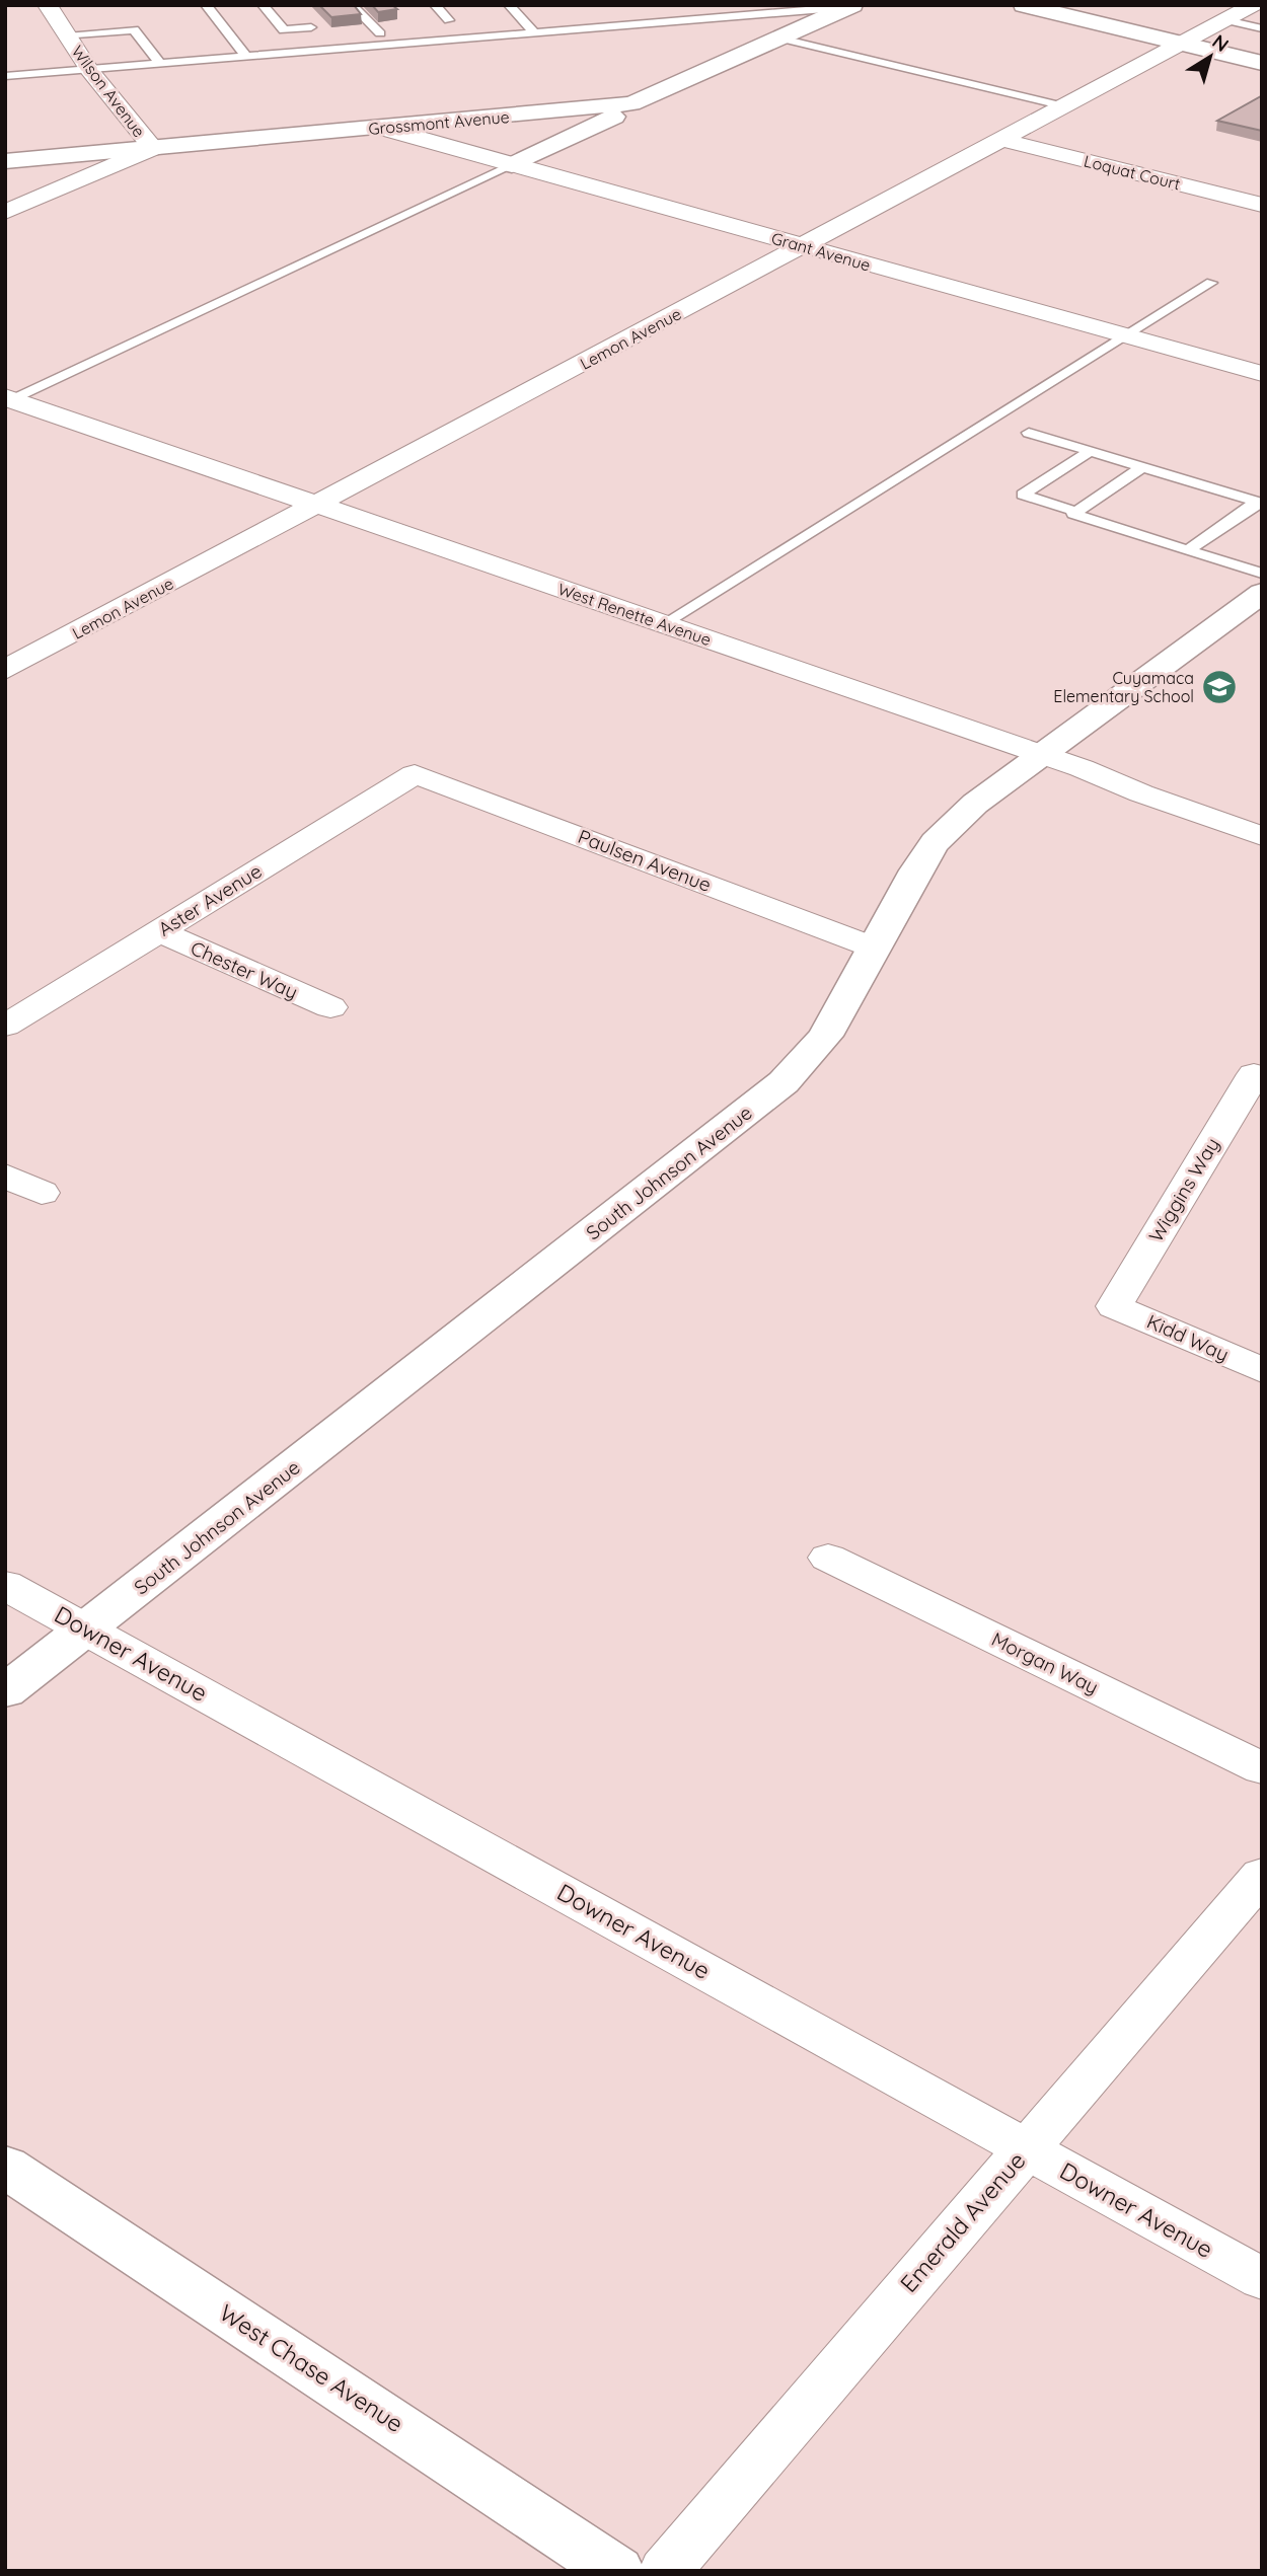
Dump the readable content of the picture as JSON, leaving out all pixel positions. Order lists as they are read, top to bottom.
{
  "streets": {
    "street": [
      "Wilson Avenue",
      "Grossmont Avenue",
      "Loquat Court",
      "Grant Avenue",
      "Lemon Avenue",
      "West Renette Avenue",
      "Paulsen Avenue",
      "Aster Avenue",
      "Chester Way",
      "South Johnson Avenue",
      "Wiggins Way",
      "Kidd Way",
      "Downer Avenue",
      "Morgan Way",
      "Emerald Avenue",
      "West Chase Avenue"
    ]
  },
  "crossings": [
    ["Wilson Avenue", "Grossmont Avenue"],
    ["Grossmont Avenue", "Grant Avenue"],
    ["Loquat Court", "Lemon Avenue"],
    ["Grant Avenue", "Lemon Avenue"],
    ["Lemon Avenue", "West Renette Avenue"],
    ["West Renette Avenue", "South Johnson Avenue"],
    ["Paulsen Avenue", "Aster Avenue"],
    ["Paulsen Avenue", "South Johnson Avenue"],
    ["Aster Avenue", "Chester Way"],
    ["South Johnson Avenue", "Downer Avenue"],
    ["Wiggins Way", "Kidd Way"],
    ["Downer Avenue", "Emerald Avenue"]
  ],
  "places": {
    "school or university": ["Cuyamaca Elementary School"]
  },
  "north": "top right"
}
